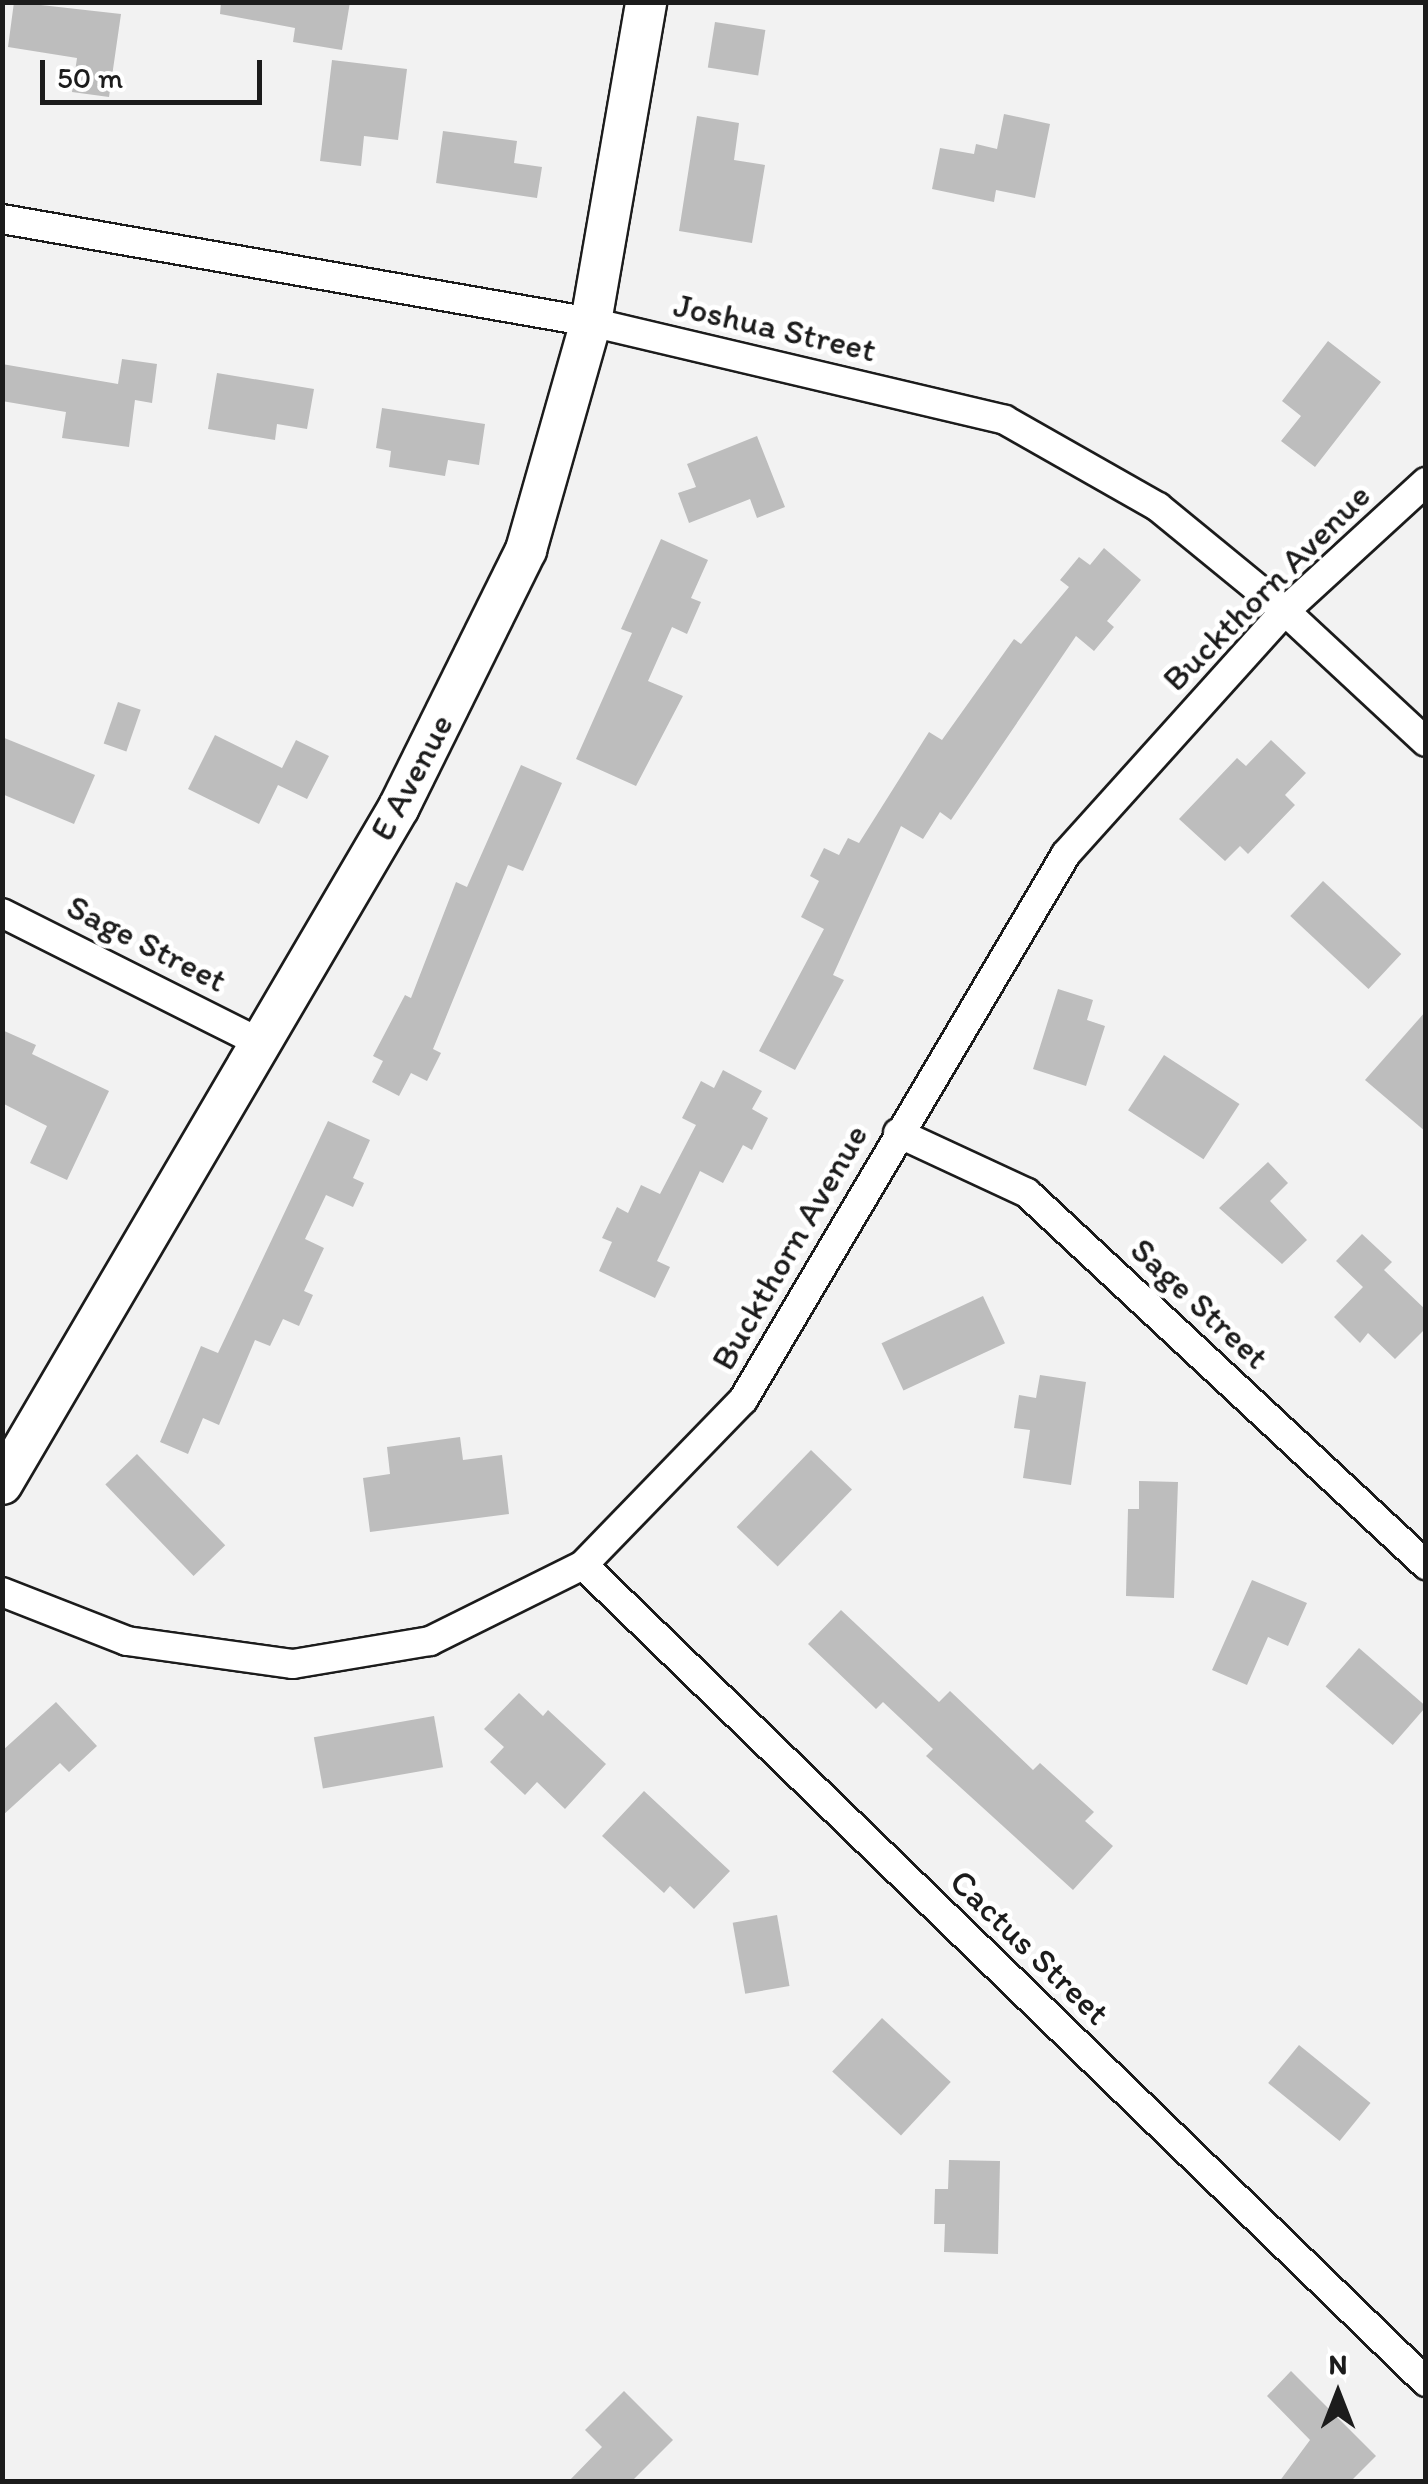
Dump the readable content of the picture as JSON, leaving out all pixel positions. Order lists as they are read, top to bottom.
{
  "streets": {
    "street": [
      "Joshua Street",
      "Buckthorn Avenue",
      "E Avenue",
      "Sage Street",
      "Cactus Street"
    ]
  },
  "crossings": [
    ["Joshua Street", "Buckthorn Avenue"],
    ["Joshua Street", "E Avenue"],
    ["Buckthorn Avenue", "Sage Street"],
    ["Buckthorn Avenue", "Cactus Street"],
    ["E Avenue", "Sage Street"]
  ],
  "scale_bar": "50 m",
  "north": "top"
}
